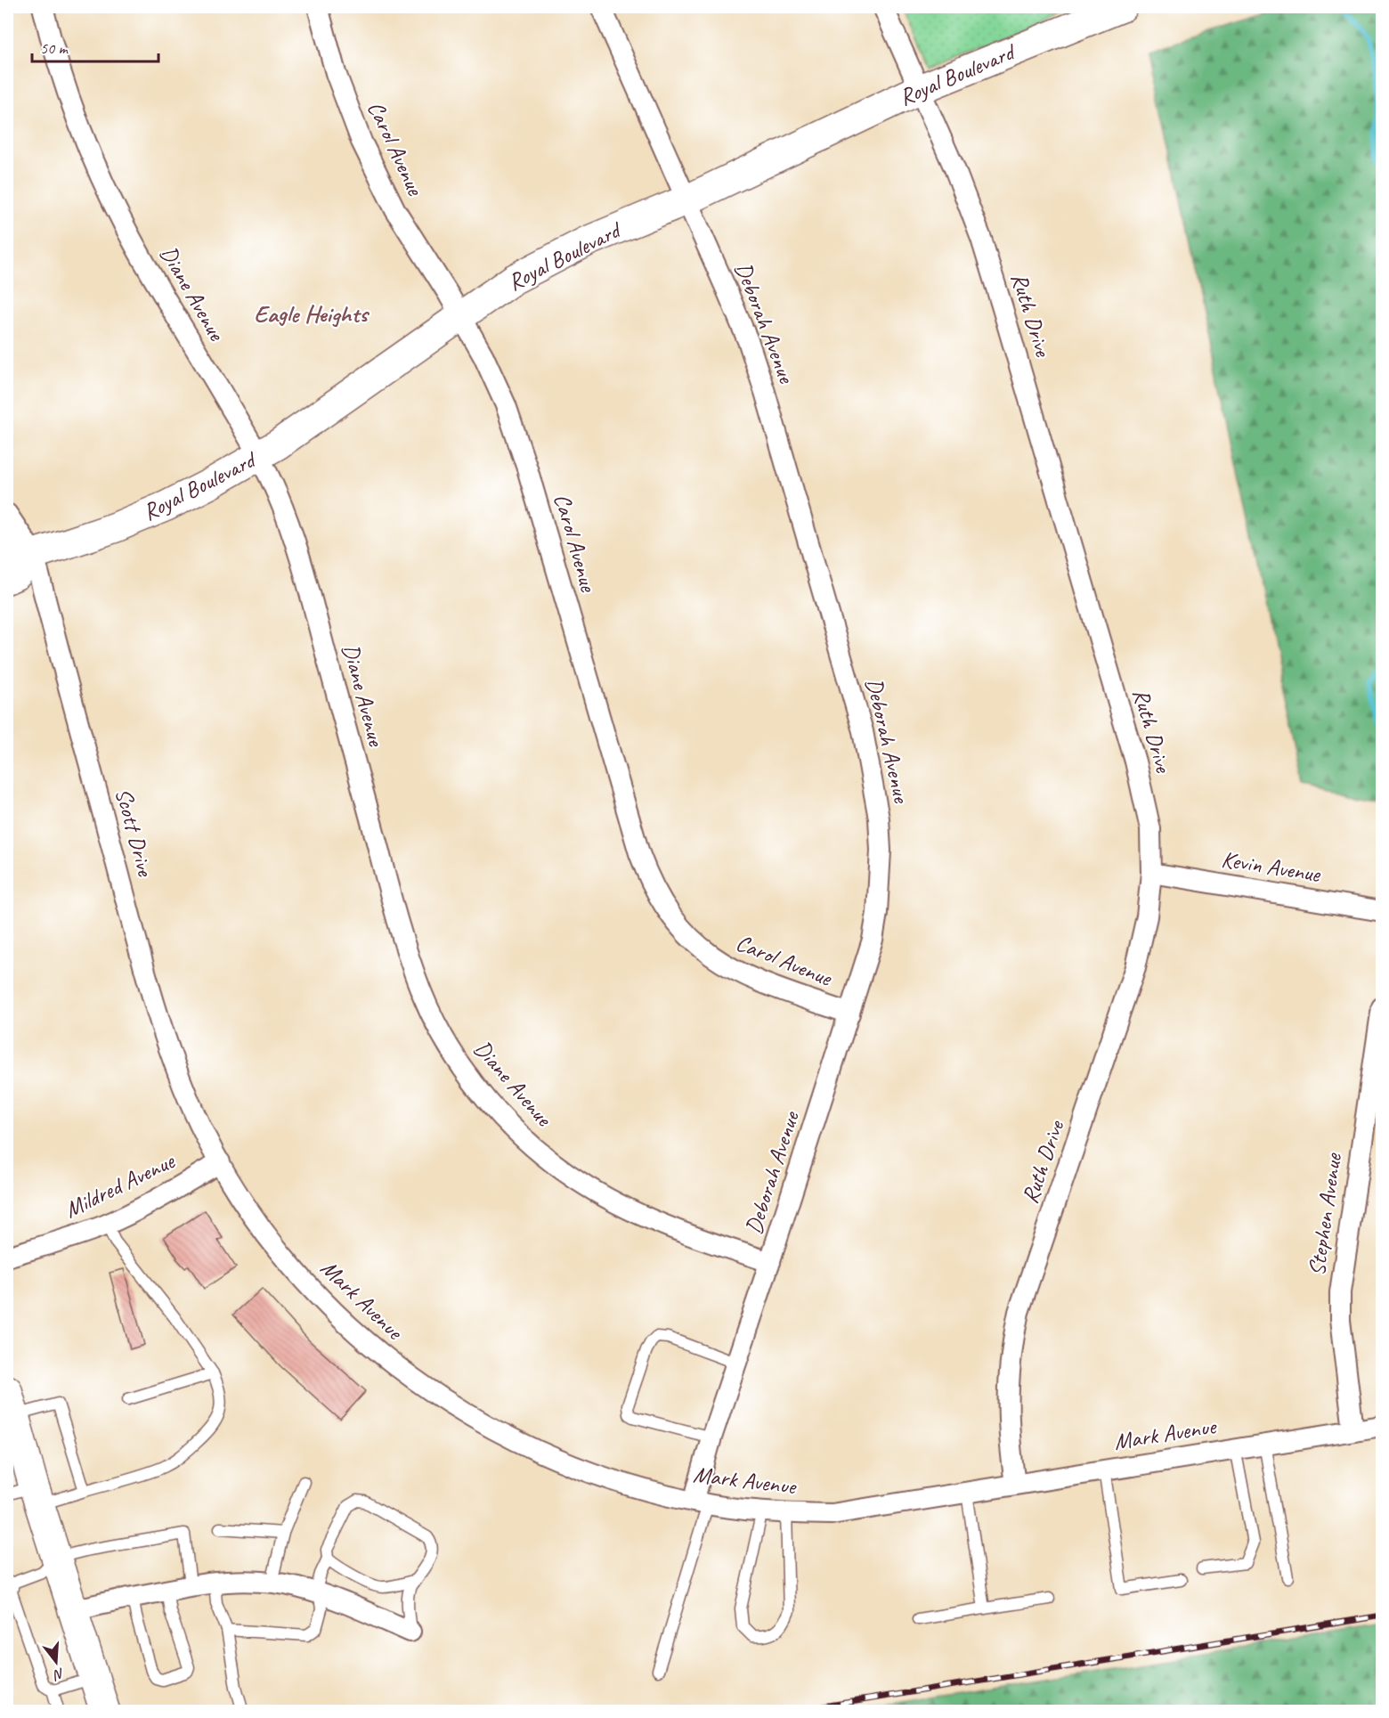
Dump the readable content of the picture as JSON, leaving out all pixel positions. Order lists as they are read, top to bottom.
{
  "streets": {
    "street": [
      "Royal Boulevard",
      "Carol Avenue",
      "Diane Avenue",
      "Ruth Drive",
      "Deborah Avenue",
      "Scott Drive",
      "Kevin Avenue",
      "Mildred Avenue",
      "Stephen Avenue",
      "Mark Avenue"
    ]
  },
  "crossings": [
    ["Royal Boulevard", "Carol Avenue"],
    ["Royal Boulevard", "Diane Avenue"],
    ["Royal Boulevard", "Ruth Drive"],
    ["Royal Boulevard", "Deborah Avenue"],
    ["Royal Boulevard", "Scott Drive"],
    ["Carol Avenue", "Deborah Avenue"],
    ["Diane Avenue", "Deborah Avenue"],
    ["Ruth Drive", "Kevin Avenue"],
    ["Ruth Drive", "Mark Avenue"],
    ["Deborah Avenue", "Mark Avenue"],
    ["Scott Drive", "Mildred Avenue"],
    ["Scott Drive", "Mark Avenue"],
    ["Mildred Avenue", "Mark Avenue"],
    ["Stephen Avenue", "Mark Avenue"]
  ],
  "districts": ["Eagle Heights"],
  "scale_bar": "50 m",
  "north": "bottom"
}
